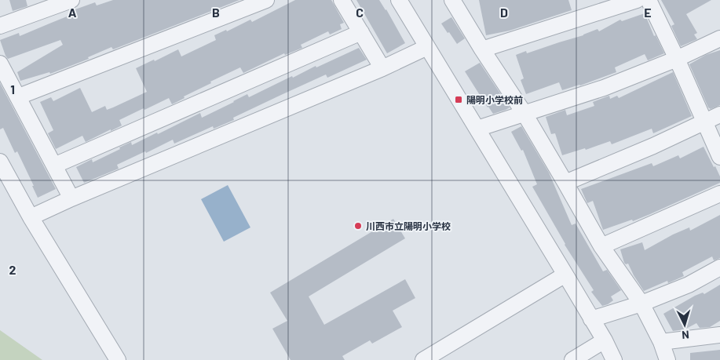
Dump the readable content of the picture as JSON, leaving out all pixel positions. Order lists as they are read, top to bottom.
{
  "places": {
    "transit": ["陽明小学校前"],
    "other": ["川西市立陽明小学校"]
  },
  "north": "bottom",
  "grid": {
    "columns": [
      "A",
      "B",
      "C",
      "D",
      "E"
    ],
    "rows": ["1", "2"]
  }
}
